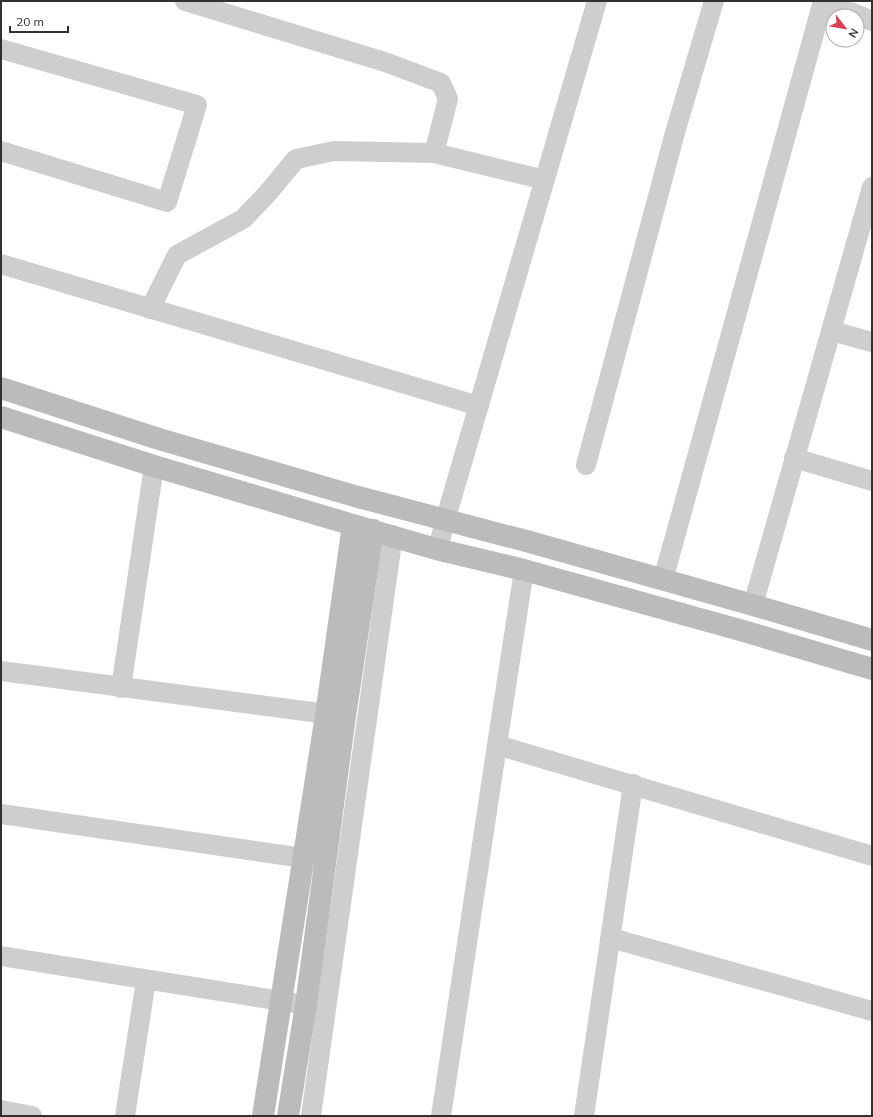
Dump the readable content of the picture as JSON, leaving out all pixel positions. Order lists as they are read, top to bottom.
{
  "scale_bar": "20 m",
  "north": "bottom right"
}
